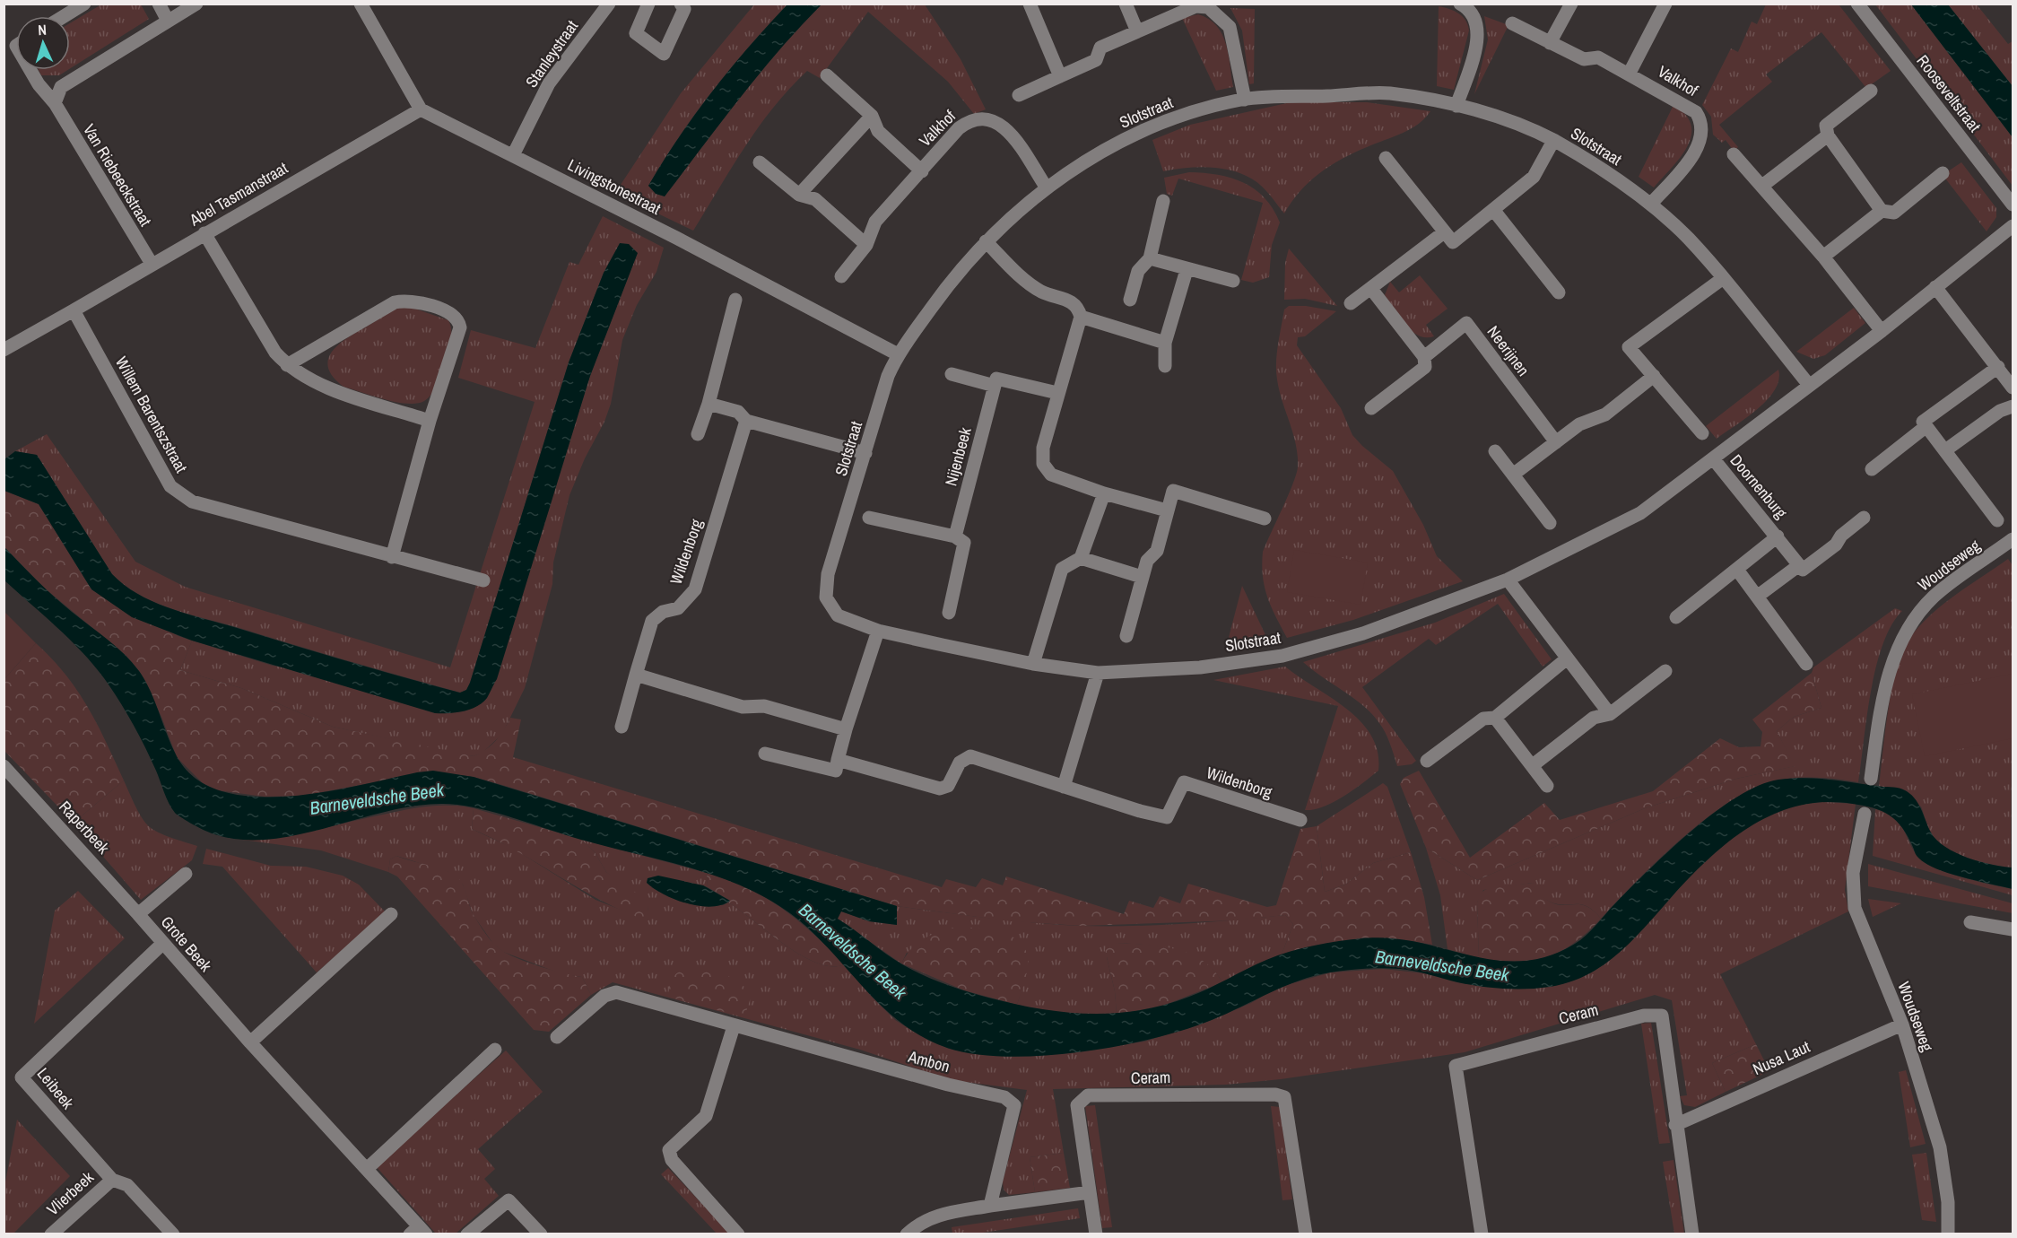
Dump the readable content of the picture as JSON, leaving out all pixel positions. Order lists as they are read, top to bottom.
{
  "streets": {
    "street": [
      "Stanleystraat",
      "Valkhof",
      "Rooseveltstraat",
      "Slotstraat",
      "Van Riebeeckstraat",
      "Livingstonestraat",
      "Abel Tasmanstraat",
      "Neerijnen",
      "Willem Barentszstraat",
      "Nijenbeek",
      "Doornenburg",
      "Wildenborg",
      "Woudseweg",
      "Raperbeek",
      "Grote Beek",
      "Ceram",
      "Nusa Laut",
      "Ambon",
      "Leibeek",
      "Vlierbeek"
    ]
  },
  "crossings": [
    ["Stanleystraat", "Livingstonestraat"],
    ["Valkhof", "Slotstraat"],
    ["Slotstraat", "Livingstonestraat"],
    ["Slotstraat", "Doornenburg"],
    ["Van Riebeeckstraat", "Abel Tasmanstraat"],
    ["Livingstonestraat", "Abel Tasmanstraat"],
    ["Abel Tasmanstraat", "Willem Barentszstraat"],
    ["Woudseweg", "Nusa Laut"],
    ["Raperbeek", "Grote Beek"],
    ["Grote Beek", "Leibeek"],
    ["Ceram", "Nusa Laut"],
    ["Leibeek", "Vlierbeek"]
  ],
  "water": ["Barneveldsche Beek"],
  "north": "top"
}
